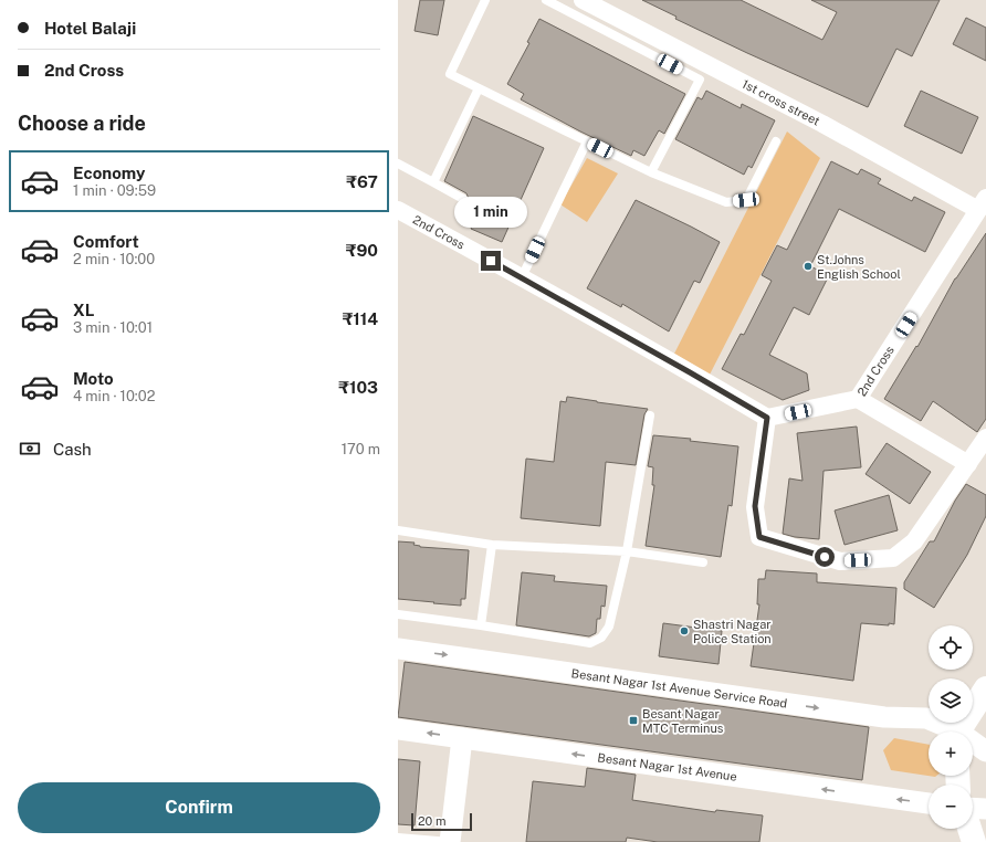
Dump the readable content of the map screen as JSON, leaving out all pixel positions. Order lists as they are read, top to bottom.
{
  "streets": {
    "street": [
      "1st cross street",
      "2nd Cross",
      "Besant Nagar 1st Avenue Service Road",
      "Besant Nagar 1st Avenue"
    ]
  },
  "crossings": [
    ["1st cross street", "2nd Cross"]
  ],
  "one_way": ["Besant Nagar 1st Avenue Service Road", "Besant Nagar 1st Avenue"],
  "places": {
    "other": ["St.Johns English School", "Shastri Nagar Police Station"],
    "transit": ["Besant Nagar MTC Terminus"]
  },
  "scale_bar": "20 m",
  "page": {
    "banner": ["Hotel Balaji", "2nd Cross"],
    "heading": "Choose a ride",
    "list": [
      {
        "name": "Economy",
        "note": "1 min · 09:59",
        "value": "₹67"
      },
      {
        "name": "Comfort",
        "note": "2 min · 10:00",
        "value": "₹90"
      },
      {
        "name": "XL",
        "note": "3 min · 10:01",
        "value": "₹114"
      },
      {
        "name": "Moto",
        "note": "4 min · 10:02",
        "value": "₹103"
      }
    ],
    "bubble": "1 min",
    "pay": ["Cash", "170 m"],
    "map_buttons": ["+", "−"],
    "buttons": "Confirm",
    "scale": "20 m"
  }
}
